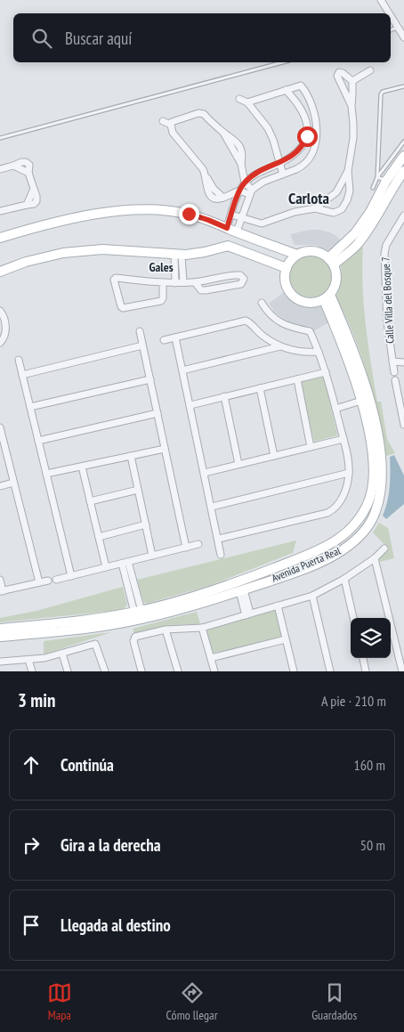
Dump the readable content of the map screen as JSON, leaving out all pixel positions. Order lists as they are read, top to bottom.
{
  "streets": {
    "main road": ["Avenida Puerta Real"],
    "street": ["Calle Villa del Bosque 7"]
  },
  "districts": ["Carlota", "Gales"],
  "page": {
    "search": "Buscar aquí",
    "heading": ["3 min", "A pie · 210 m"],
    "list": [
      ["Continúa", "160 m"],
      ["Gira a la derecha", "50 m"],
      "Llegada al destino"
    ],
    "nav": ["Mapa", "Cómo llegar", "Guardados"]
  }
}
